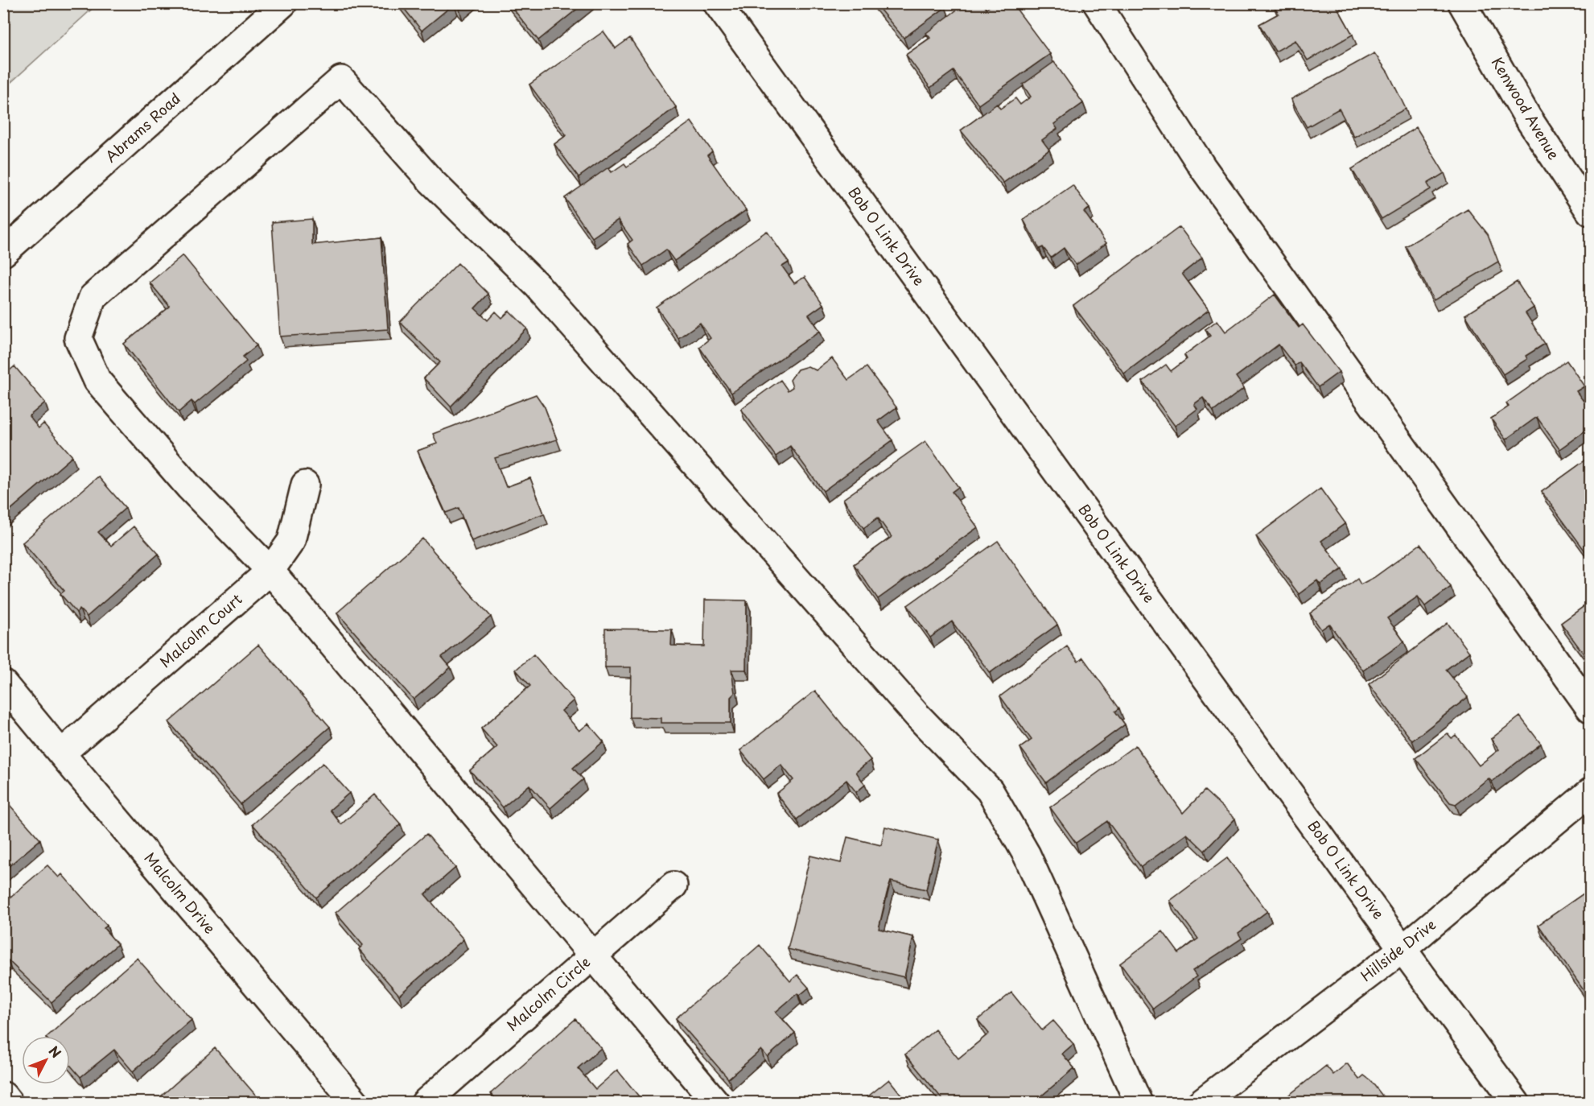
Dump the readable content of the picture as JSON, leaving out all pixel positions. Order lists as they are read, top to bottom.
{
  "streets": {
    "street": [
      "Kenwood Avenue",
      "Abrams Road",
      "Bob O Link Drive",
      "Malcolm Court",
      "Malcolm Drive",
      "Hillside Drive",
      "Malcolm Circle"
    ]
  },
  "crossings": [
    ["Bob O Link Drive", "Hillside Drive"],
    ["Malcolm Court", "Malcolm Drive"]
  ],
  "north": "top right"
}
